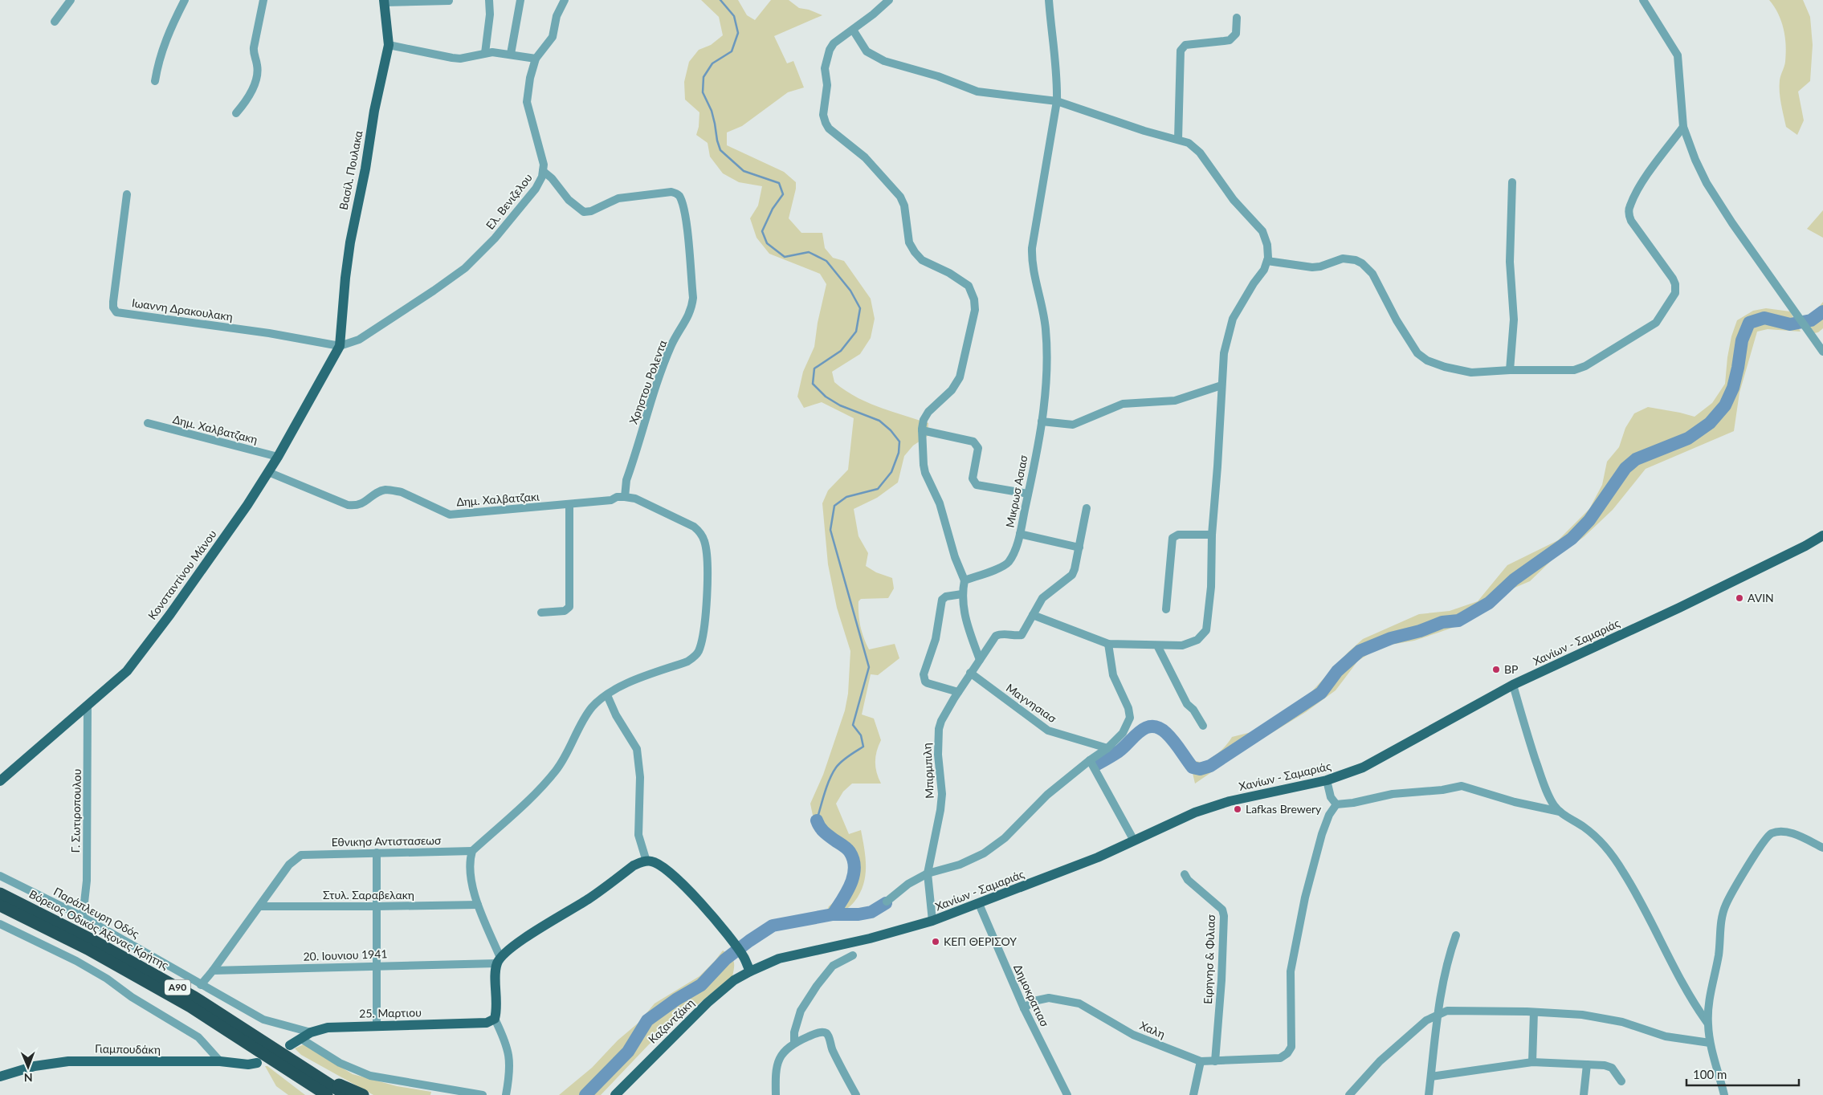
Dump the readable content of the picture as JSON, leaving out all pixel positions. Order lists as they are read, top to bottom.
{
  "streets": {
    "highway": ["Βόρειος Οδικός Άξονας Κρήτης", "Α90"],
    "main road": [
      "Βασίλ. Πουλακα",
      "Κονσταντίνου Μάνου",
      "Χανίων - Σαμαριάς",
      "25. Μαρτιου",
      "Καζαντζάκη",
      "Γιαμπουδάκη"
    ],
    "street": [
      "Ελ. Βενιζελου",
      "Ιωαννη Δρακουλακη",
      "Χρηστου Ρολεντα",
      "Δημ. Χαλβατζακη",
      "Μικρωσ Ασιασ",
      "Δημ. Χαλβατζακι",
      "Μαγνησιασ",
      "Μπιρμπιλη",
      "Γ. Σωτιροπουλου",
      "Εθνικησ Αντιστασεωσ",
      "Στυλ. Σαραβελακη",
      "Παράπλευρη Οδός",
      "20. Ιουνιου 1941",
      "Ειρηνησ & Φιλιασ",
      "Δημοκρατιασ",
      "Χαλη"
    ]
  },
  "crossings": [
    ["Βασίλ. Πουλακα", "Ελ. Βενιζελου"],
    ["Βασίλ. Πουλακα", "Ιωαννη Δρακουλακη"],
    ["Βασίλ. Πουλακα", "Κονσταντίνου Μάνου"],
    ["Ελ. Βενιζελου", "Ιωαννη Δρακουλακη"],
    ["Ελ. Βενιζελου", "Χρηστου Ρολεντα"],
    ["Ελ. Βενιζελου", "Κονσταντίνου Μάνου"],
    ["Ιωαννη Δρακουλακη", "Κονσταντίνου Μάνου"],
    ["Χρηστου Ρολεντα", "Δημ. Χαλβατζακι"],
    ["Δημ. Χαλβατζακη", "Κονσταντίνου Μάνου"],
    ["Δημ. Χαλβατζακι", "Κονσταντίνου Μάνου"],
    ["Κονσταντίνου Μάνου", "Γ. Σωτιροπουλου"],
    ["Χανίων - Σαμαριάς", "Μπιρμπιλη"],
    ["Χανίων - Σαμαριάς", "Δημοκρατιασ"],
    ["Χανίων - Σαμαριάς", "Καζαντζάκη"],
    ["Μαγνησιασ", "Μπιρμπιλη"],
    ["Γ. Σωτιροπουλου", "Παράπλευρη Οδός"],
    ["Εθνικησ Αντιστασεωσ", "Στυλ. Σαραβελακη"],
    ["Παράπλευρη Οδός", "25. Μαρτιου"],
    ["Ειρηνησ & Φιλιασ", "Χαλη"],
    ["Δημοκρατιασ", "Χαλη"]
  ],
  "places": [
    "AVIN",
    "BP",
    "Lafkas Brewery",
    "ΚΕΠ ΘΕΡΙΣΟΥ"
  ],
  "scale_bar": "100 m",
  "north": "bottom"
}
